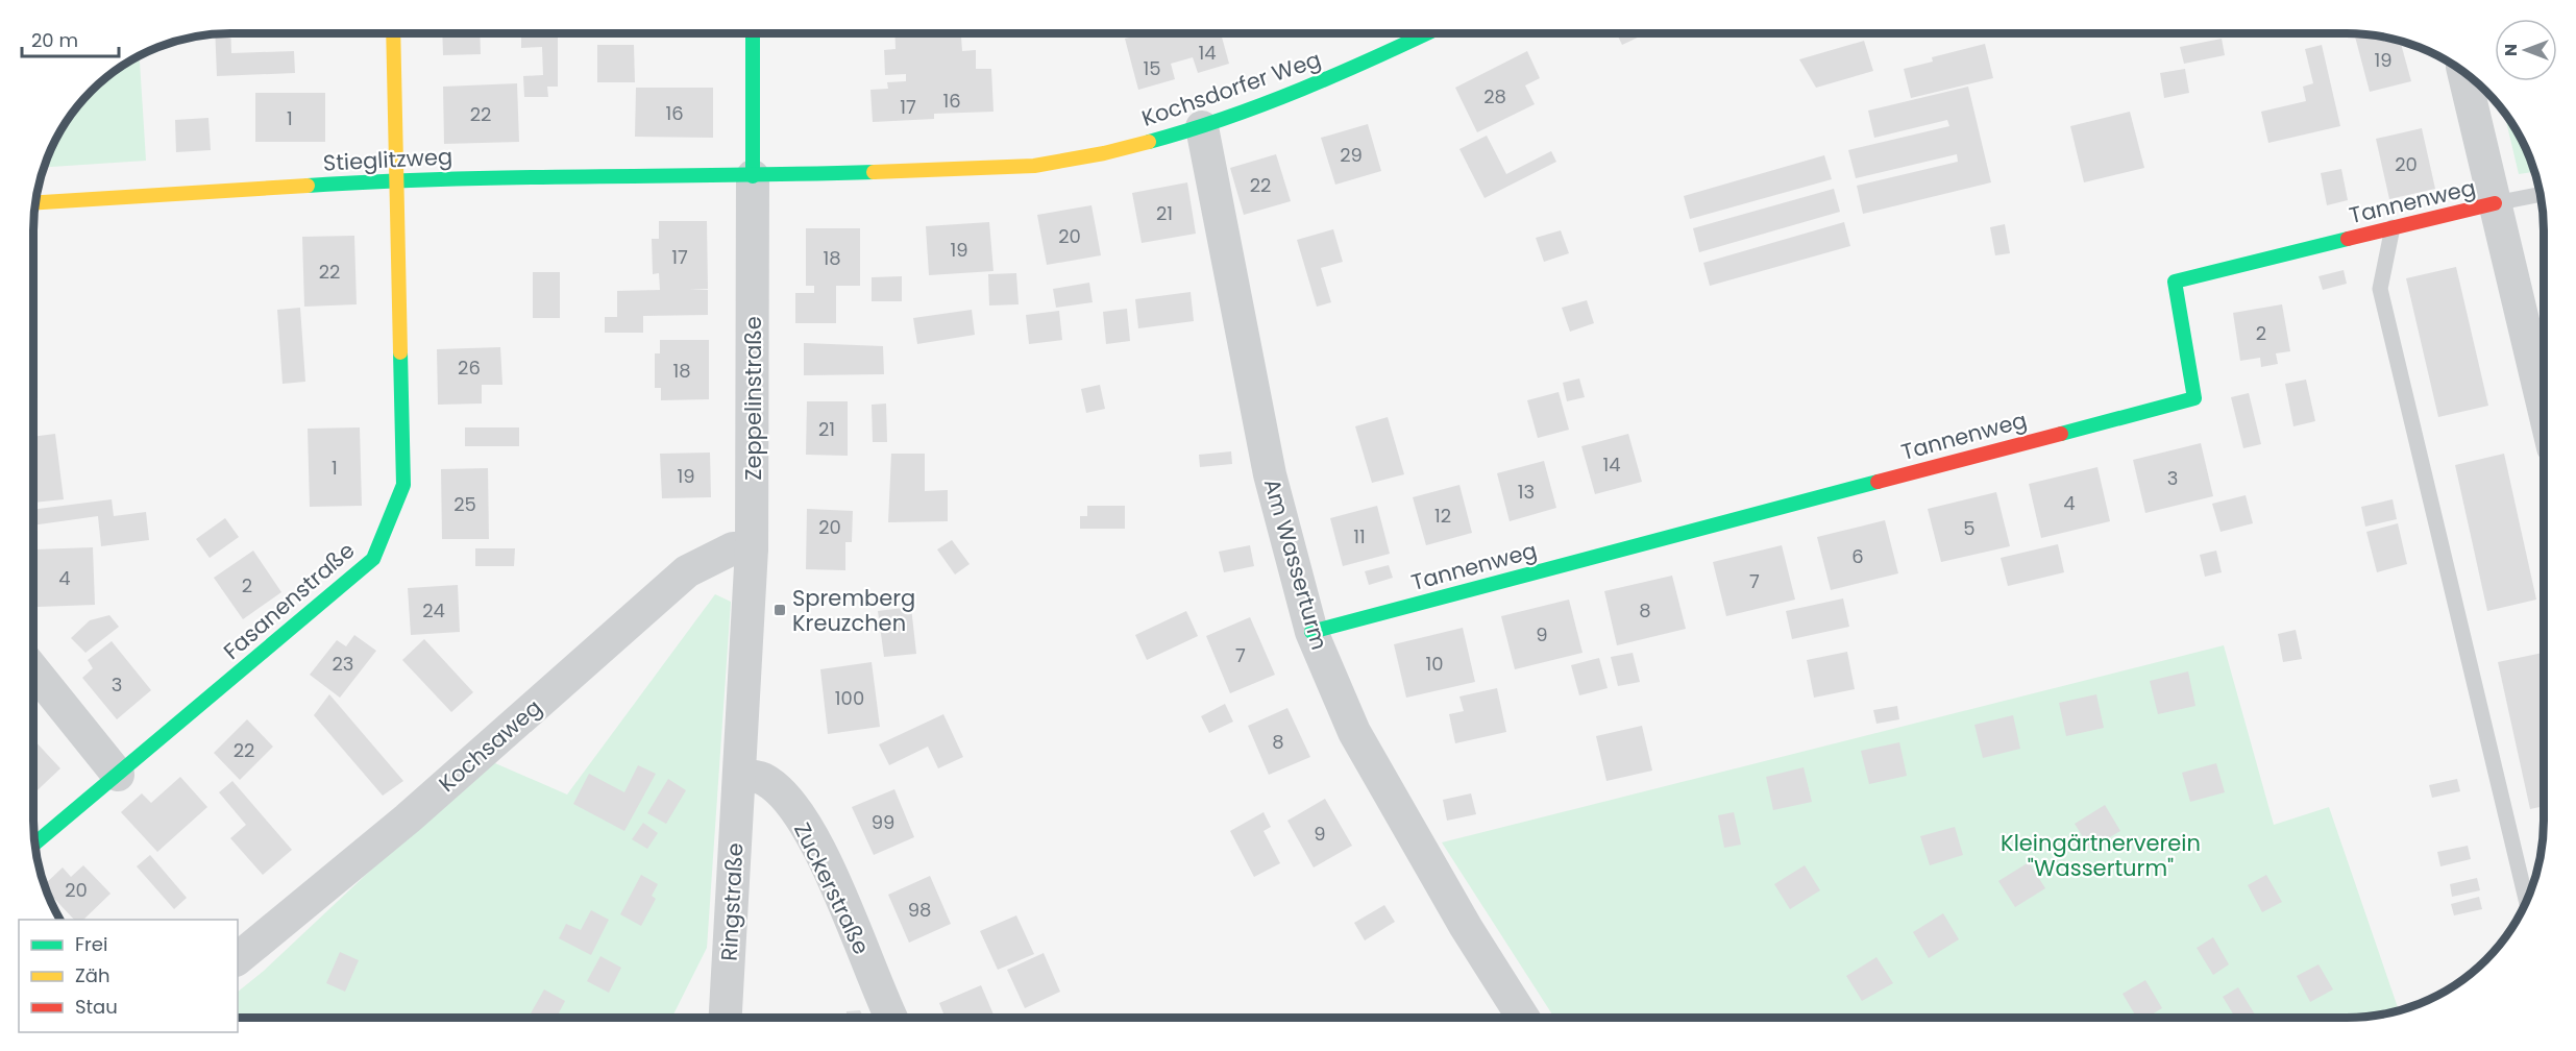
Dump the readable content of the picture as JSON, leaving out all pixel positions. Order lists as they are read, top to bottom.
{
  "streets": {
    "street": [
      "Kochsdorfer Weg",
      "Stieglitzweg",
      "Tannenweg",
      "Zeppelinstraße",
      "Am Wasserturm",
      "Fasanenstraße",
      "Kochsaweg",
      "Zuckerstraße",
      "Ringstraße"
    ]
  },
  "crossings": [
    ["Kochsdorfer Weg", "Stieglitzweg"],
    ["Kochsdorfer Weg", "Zeppelinstraße"],
    ["Kochsdorfer Weg", "Am Wasserturm"],
    ["Stieglitzweg", "Zeppelinstraße"],
    ["Stieglitzweg", "Fasanenstraße"],
    ["Tannenweg", "Am Wasserturm"],
    ["Zeppelinstraße", "Kochsaweg"],
    ["Zeppelinstraße", "Zuckerstraße"],
    ["Zeppelinstraße", "Ringstraße"],
    ["Zuckerstraße", "Ringstraße"]
  ],
  "parks": ["Kleingärtnerverein \"Wasserturm\""],
  "places": {
    "transit": ["Spremberg Kreuzchen"]
  },
  "house_numbers": [
    "14",
    "19",
    "15",
    "28",
    "16",
    "17",
    "16",
    "22",
    "1",
    "29",
    "20",
    "22",
    "21",
    "20",
    "19",
    "17",
    "18",
    "22",
    "2",
    "26",
    "18",
    "21",
    "14",
    "1",
    "19",
    "3",
    "13",
    "4",
    "25",
    "12",
    "20",
    "5",
    "11",
    "6",
    "4",
    "7",
    "2",
    "24",
    "8",
    "9",
    "7",
    "23",
    "10",
    "3",
    "100",
    "8",
    "22",
    "99",
    "9",
    "20",
    "98"
  ],
  "legend": ["Frei", "Zäh", "Stau"],
  "scale_bar": "20 m",
  "north": "left"
}
